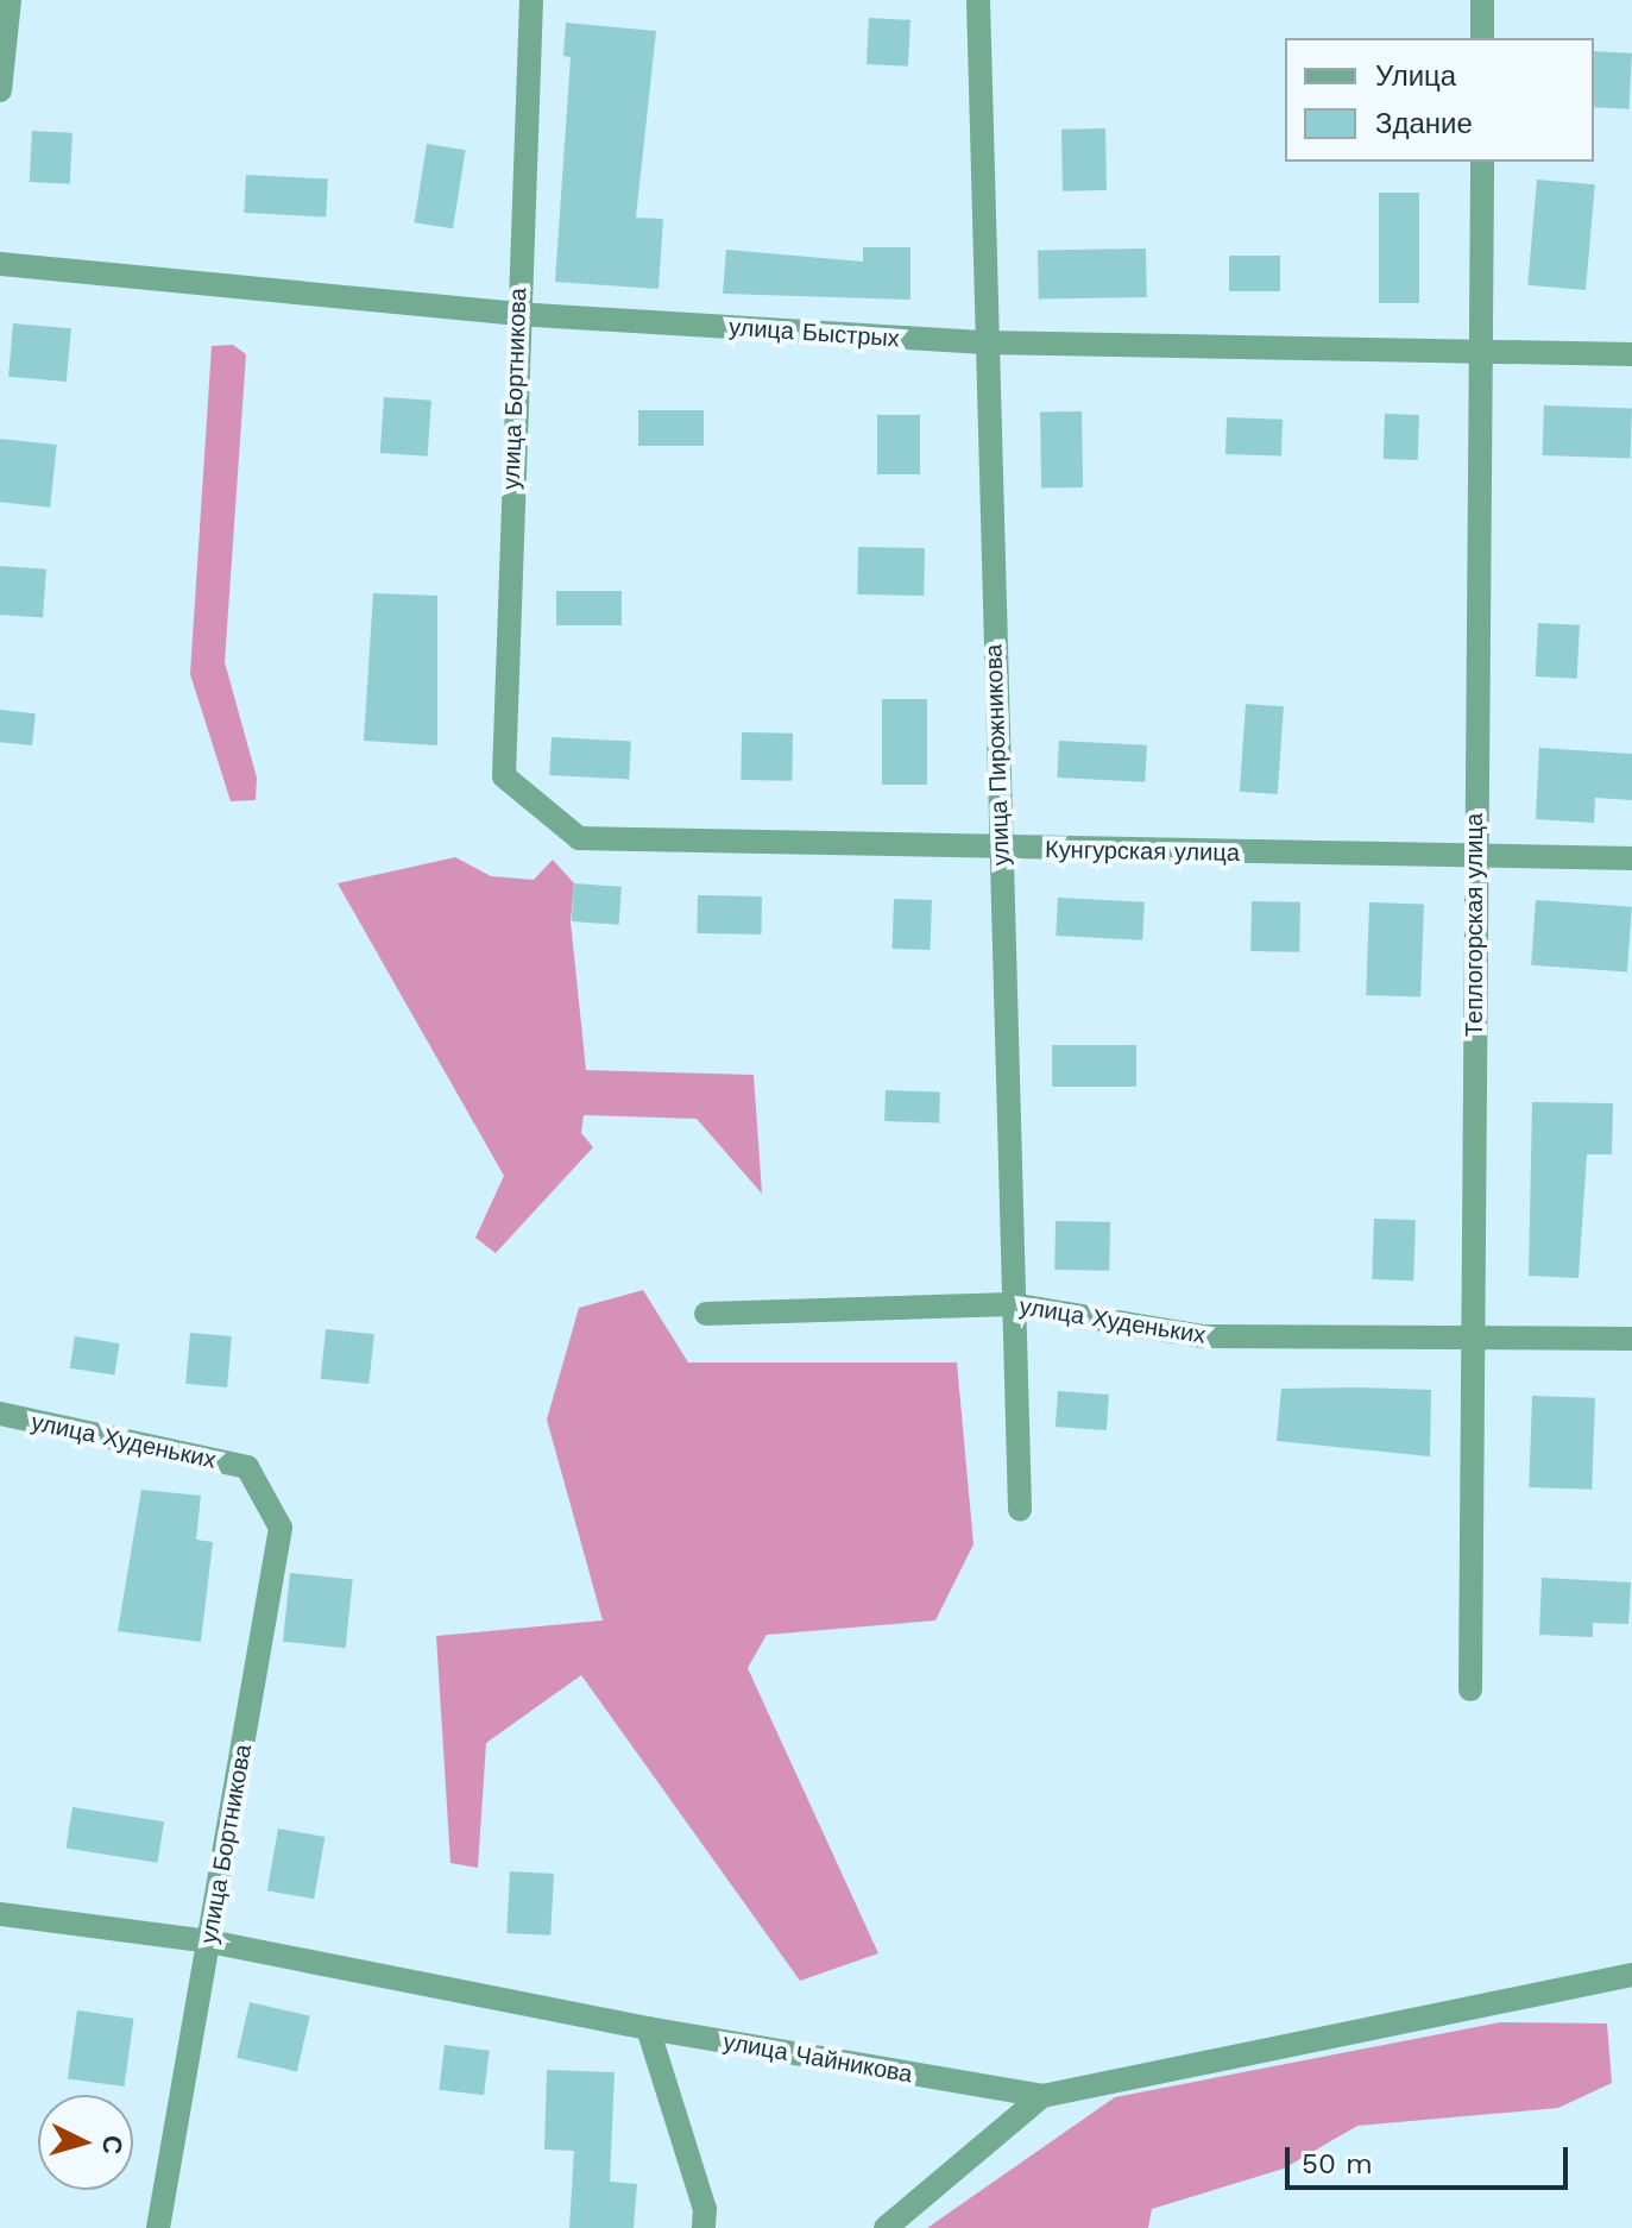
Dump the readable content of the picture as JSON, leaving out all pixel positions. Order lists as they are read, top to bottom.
{
  "streets": {
    "street": [
      "улица Быстрых",
      "улица Бортникова",
      "улица Пирожникова",
      "Кунгурская улица",
      "Теплогорская улица",
      "улица Худеньких",
      "улица Чайникова"
    ]
  },
  "crossings": [
    ["улица Быстрых", "улица Бортникова"],
    ["улица Быстрых", "улица Пирожникова"],
    ["улица Быстрых", "Теплогорская улица"],
    ["улица Бортникова", "Кунгурская улица"],
    ["улица Бортникова", "улица Худеньких"],
    ["улица Бортникова", "улица Чайникова"],
    ["улица Пирожникова", "Кунгурская улица"],
    ["улица Пирожникова", "улица Худеньких"],
    ["Кунгурская улица", "Теплогорская улица"],
    ["Теплогорская улица", "улица Худеньких"]
  ],
  "legend": ["Улица", "Здание"],
  "scale_bar": "50 m",
  "north": "right"
}
